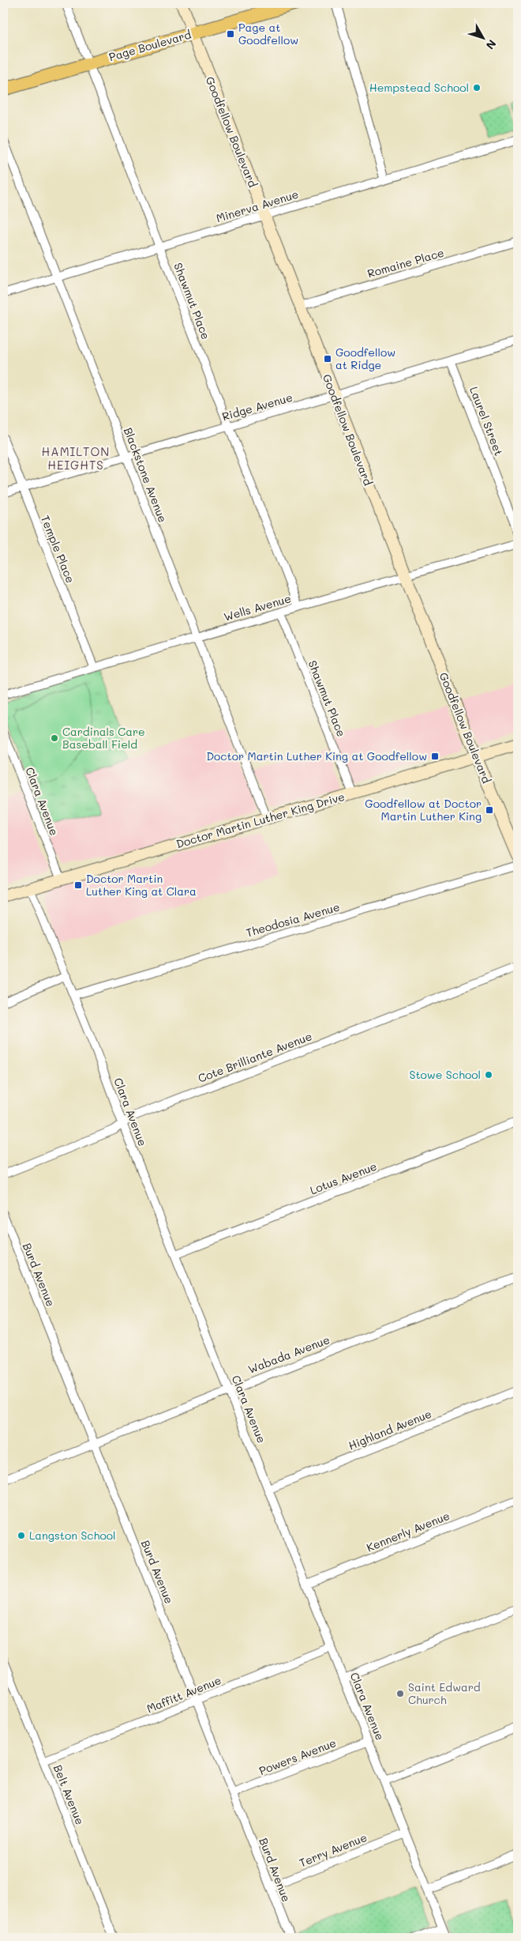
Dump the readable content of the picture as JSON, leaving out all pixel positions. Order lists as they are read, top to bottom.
{
  "streets": {
    "main road": ["Page Boulevard", "Goodfellow Boulevard", "Doctor Martin Luther King Drive"],
    "street": [
      "Minerva Avenue",
      "Romaine Place",
      "Shawmut Place",
      "Ridge Avenue",
      "Laurel Street",
      "Blackstone Avenue",
      "Temple Place",
      "Wells Avenue",
      "Clara Avenue",
      "Theodosia Avenue",
      "Cote Brilliante Avenue",
      "Lotus Avenue",
      "Burd Avenue",
      "Wabada Avenue",
      "Highland Avenue",
      "Kennerly Avenue",
      "Maffitt Avenue",
      "Powers Avenue",
      "Belt Avenue",
      "Terry Avenue"
    ]
  },
  "crossings": [
    ["Page Boulevard", "Goodfellow Boulevard"],
    ["Page Boulevard", "Shawmut Place"],
    ["Goodfellow Boulevard", "Minerva Avenue"],
    ["Goodfellow Boulevard", "Romaine Place"],
    ["Goodfellow Boulevard", "Ridge Avenue"],
    ["Goodfellow Boulevard", "Wells Avenue"],
    ["Goodfellow Boulevard", "Doctor Martin Luther King Drive"],
    ["Minerva Avenue", "Shawmut Place"],
    ["Minerva Avenue", "Blackstone Avenue"],
    ["Shawmut Place", "Ridge Avenue"],
    ["Shawmut Place", "Wells Avenue"],
    ["Shawmut Place", "Doctor Martin Luther King Drive"],
    ["Ridge Avenue", "Laurel Street"],
    ["Ridge Avenue", "Blackstone Avenue"],
    ["Ridge Avenue", "Temple Place"],
    ["Blackstone Avenue", "Wells Avenue"],
    ["Blackstone Avenue", "Doctor Martin Luther King Drive"],
    ["Temple Place", "Wells Avenue"],
    ["Clara Avenue", "Doctor Martin Luther King Drive"],
    ["Clara Avenue", "Theodosia Avenue"],
    ["Clara Avenue", "Cote Brilliante Avenue"],
    ["Clara Avenue", "Lotus Avenue"],
    ["Clara Avenue", "Wabada Avenue"],
    ["Clara Avenue", "Highland Avenue"],
    ["Clara Avenue", "Kennerly Avenue"],
    ["Clara Avenue", "Maffitt Avenue"],
    ["Clara Avenue", "Powers Avenue"],
    ["Clara Avenue", "Terry Avenue"],
    ["Burd Avenue", "Wabada Avenue"],
    ["Burd Avenue", "Maffitt Avenue"],
    ["Burd Avenue", "Powers Avenue"],
    ["Burd Avenue", "Terry Avenue"],
    ["Maffitt Avenue", "Belt Avenue"]
  ],
  "districts": ["HAMILTON HEIGHTS"],
  "places": {
    "transit": [
      "Page at Goodfellow",
      "Goodfellow at Ridge",
      "Doctor Martin Luther King at Goodfellow",
      "Goodfellow at Doctor Martin Luther King",
      "Doctor Martin Luther King at Clara"
    ],
    "other": [
      "Hempstead School",
      "Cardinals Care Baseball Field",
      "Stowe School",
      "Langston School",
      "Saint Edward Church"
    ]
  },
  "north": "bottom right"
}
